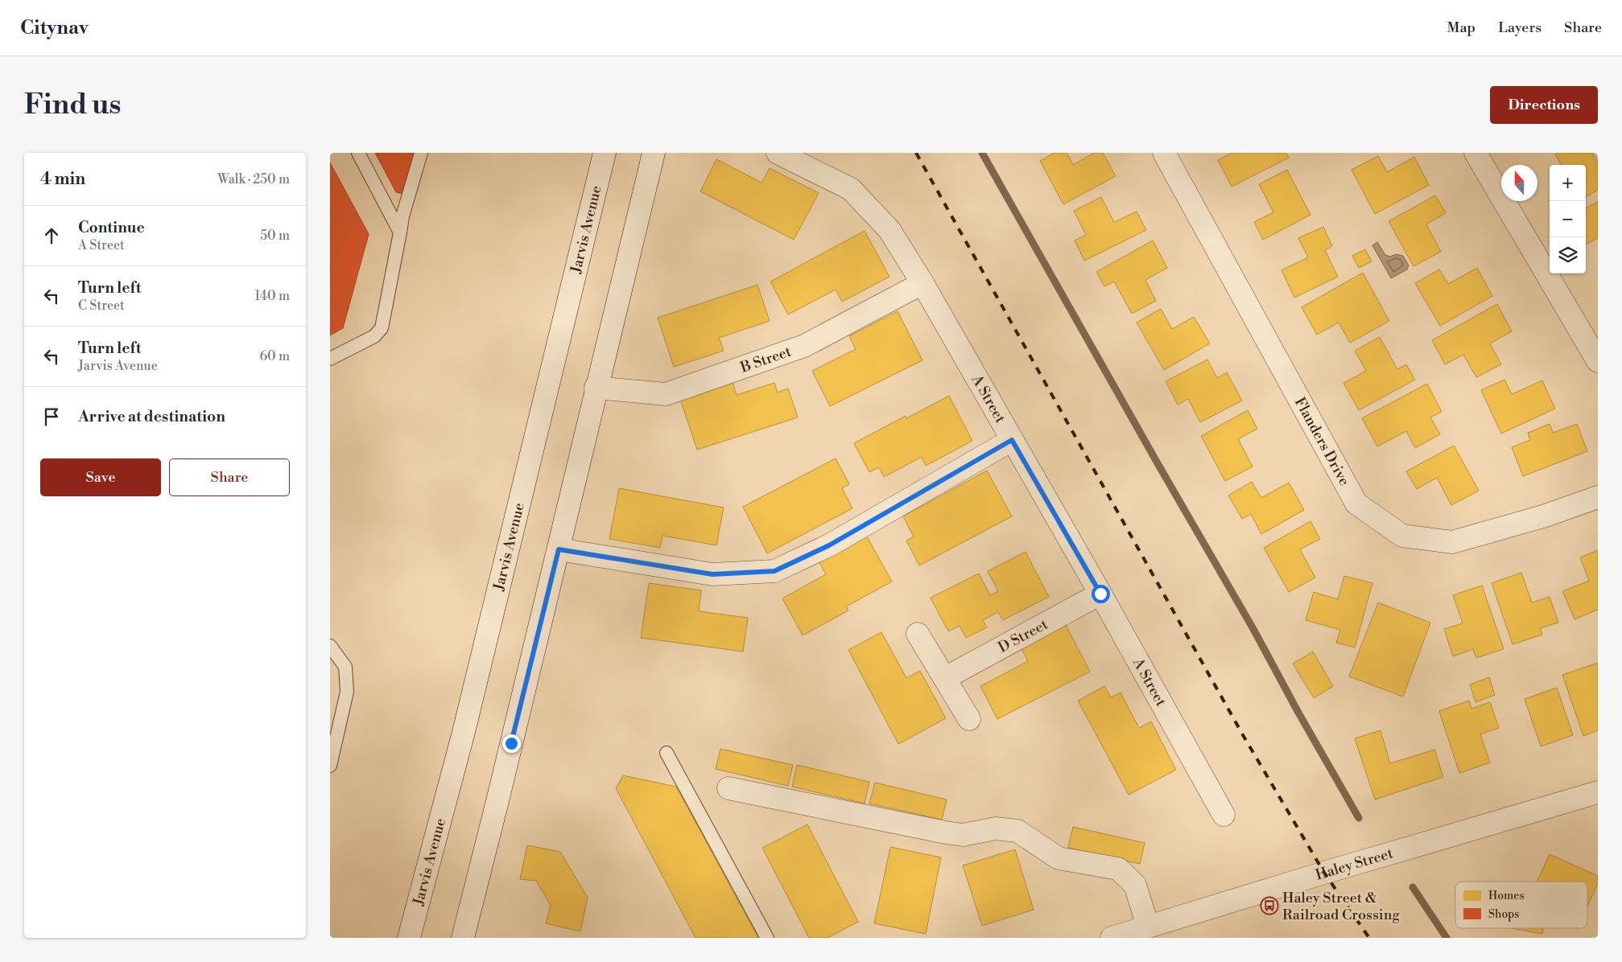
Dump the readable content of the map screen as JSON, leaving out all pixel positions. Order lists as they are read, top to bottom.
{
  "streets": {
    "street": [
      "Jarvis Avenue",
      "B Street",
      "A Street",
      "Flanders Drive",
      "D Street",
      "Haley Street"
    ]
  },
  "crossings": [
    ["B Street", "A Street"],
    ["A Street", "D Street"]
  ],
  "places": {
    "bus stop": ["Haley Street & Railroad Crossing"]
  },
  "legend": ["Homes", "Shops"],
  "north": "top",
  "page": {
    "header": "Citynav",
    "nav": ["Map", "Layers", "Share"],
    "buttons": [
      "Directions",
      ["Save", "Share"]
    ],
    "title": "Find us",
    "heading": ["4 min", "Walk · 250 m"],
    "map_buttons": ["+", "−"],
    "list": [
      ["Continue", "A Street", "50 m"],
      ["Turn left", "C Street", "140 m"],
      ["Turn left", "Jarvis Avenue", "60 m"],
      "Arrive at destination"
    ]
  }
}
